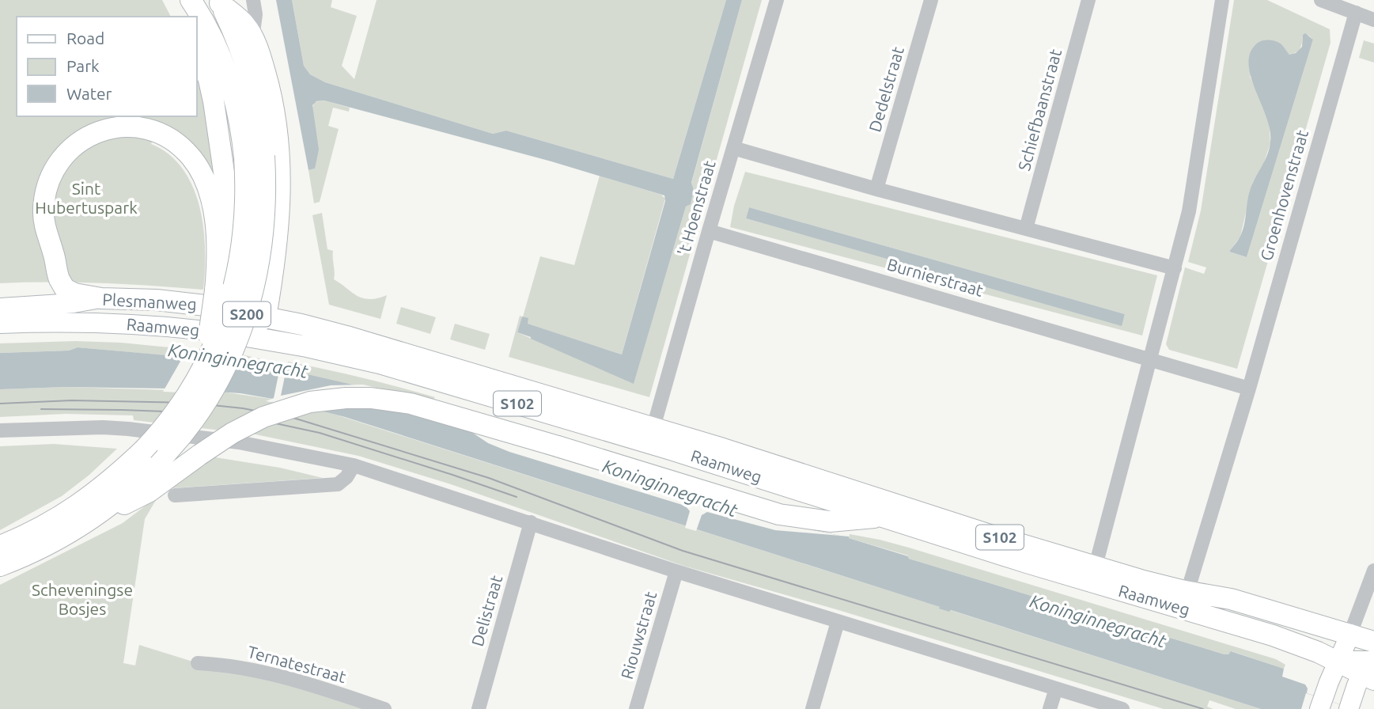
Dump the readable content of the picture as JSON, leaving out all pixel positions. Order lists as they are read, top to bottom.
{
  "streets": {
    "main road": [
      "Plesmanweg",
      "S200",
      "Raamweg",
      "S102"
    ],
    "street": [
      "Dedelstraat",
      "Schiefbaanstraat",
      "Groenhovenstraat",
      "'t Hoenstraat",
      "Burnierstraat",
      "Delistraat",
      "Riouwstraat",
      "Ternatestraat"
    ]
  },
  "crossings": [
    ["Groenhovenstraat", "Raamweg"],
    ["'t Hoenstraat", "Burnierstraat"],
    ["'t Hoenstraat", "Raamweg"],
    ["Plesmanweg", "Raamweg"]
  ],
  "water": ["Koninginnegracht"],
  "parks": ["Sint Hubertuspark", "Scheveningse Bosjes"],
  "legend": ["Road", "Park", "Water"]
}
